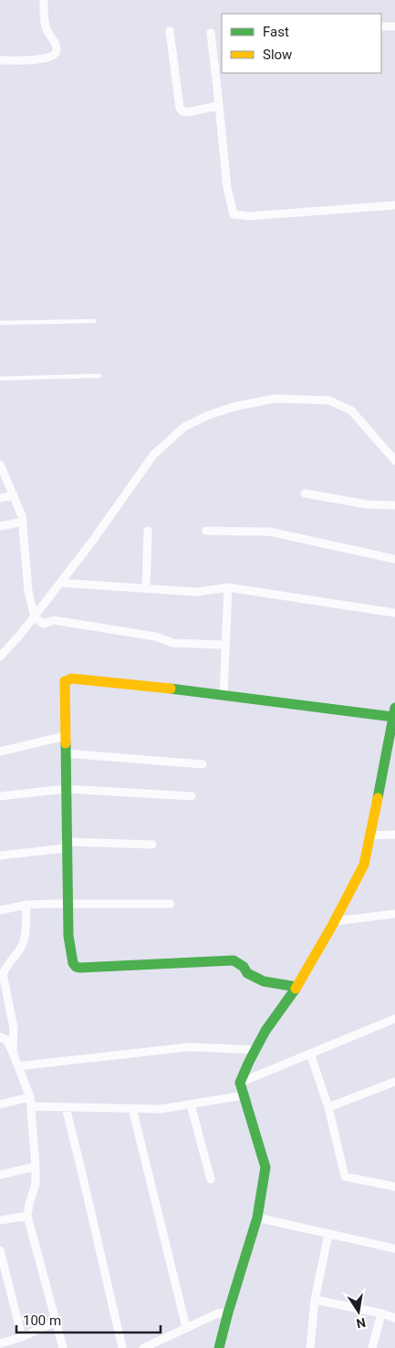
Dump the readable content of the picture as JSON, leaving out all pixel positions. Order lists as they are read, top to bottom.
{
  "legend": ["Fast", "Slow"],
  "scale_bar": "100 m",
  "north": "bottom"
}
